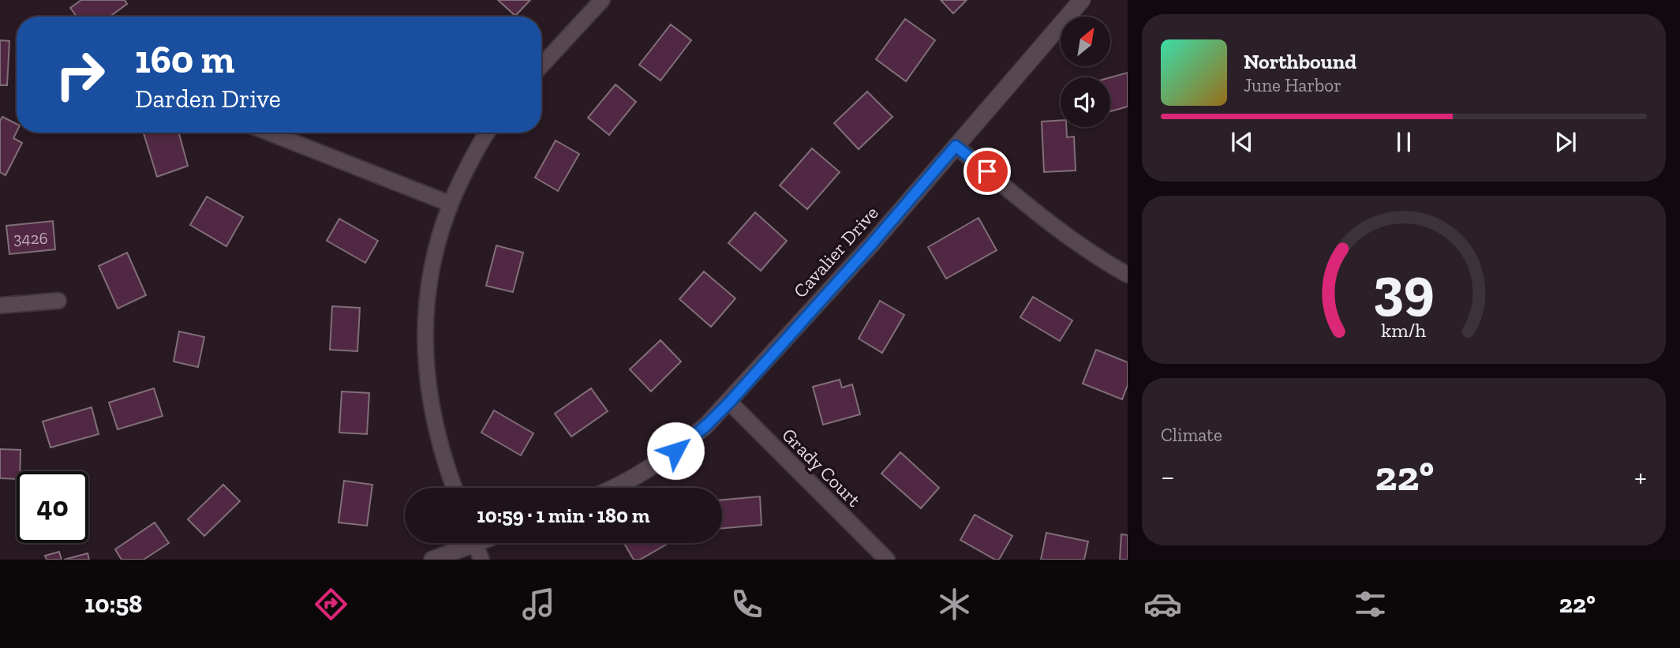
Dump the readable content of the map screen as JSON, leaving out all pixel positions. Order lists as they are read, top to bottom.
{
  "streets": {
    "street": ["Cavalier Drive", "Grady Court"]
  },
  "crossings": [
    ["Cavalier Drive", "Grady Court"]
  ],
  "house_numbers": ["3426"],
  "north": "top right",
  "page": {
    "turn": ["160 m", "Darden Drive"],
    "song": ["Northbound", "June Harbor"],
    "tile": "Climate",
    "heat": ["−", "22°", "+"],
    "limit": "40",
    "trip": "10:59 · 1 min · 180 m",
    "tabs": ["10:58", "22°"],
    "gauge": ["39", "km/h"]
  }
}
